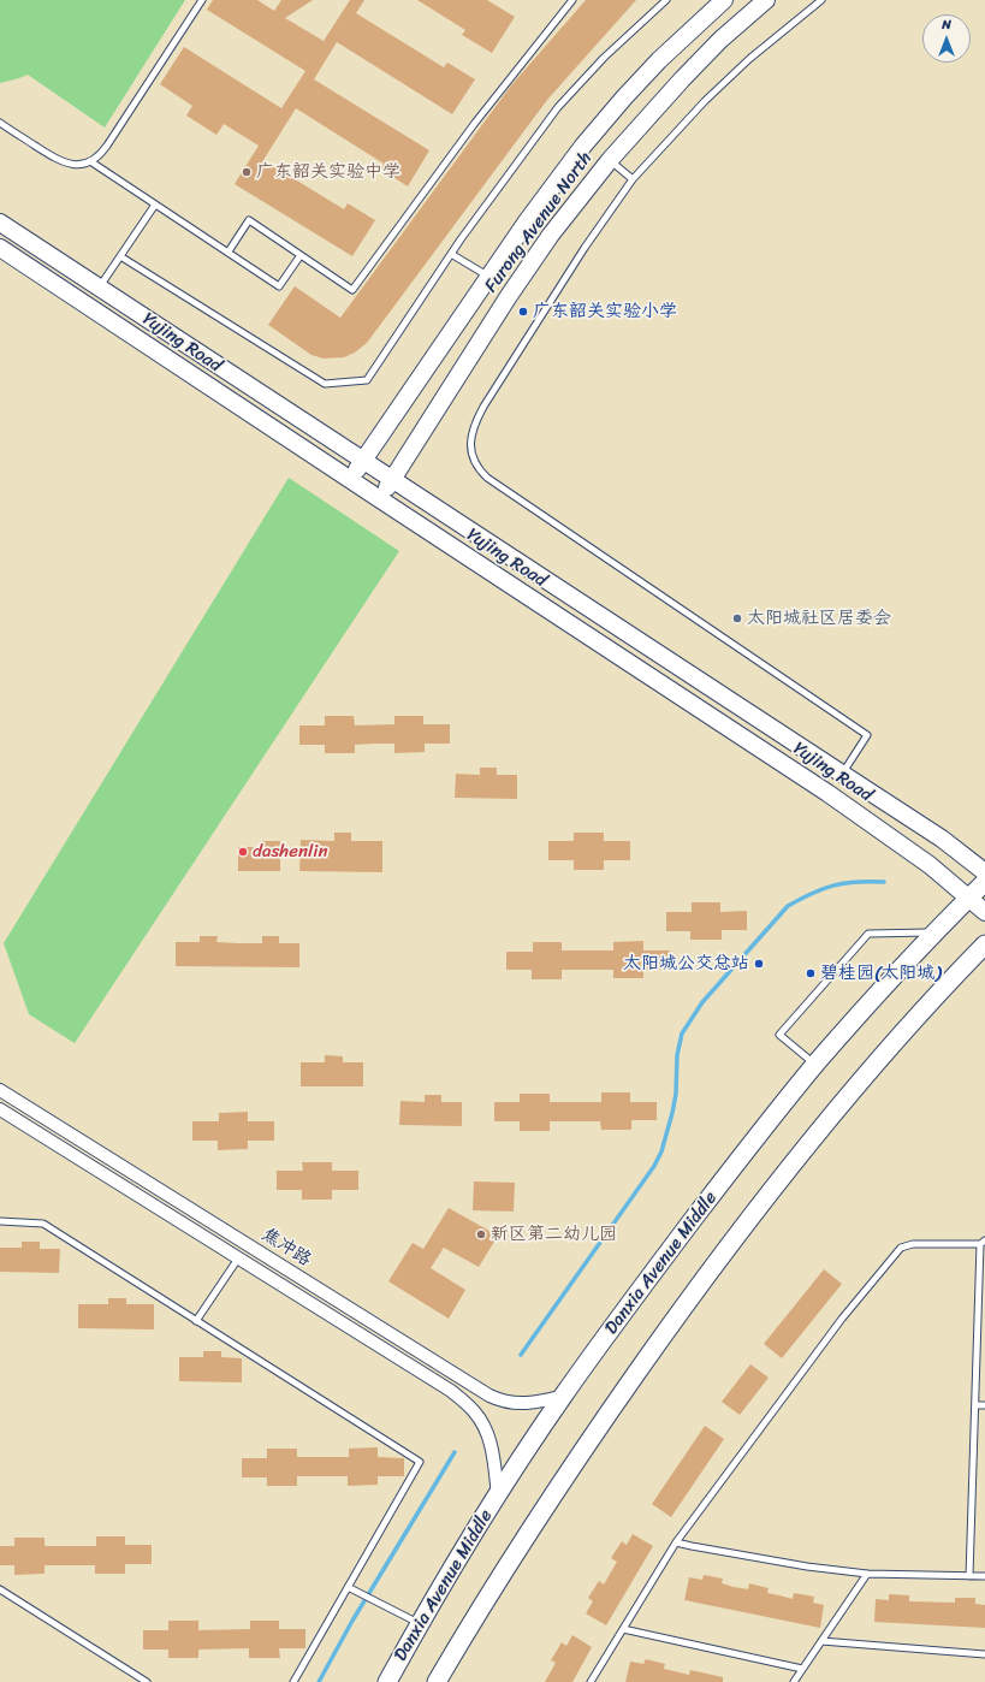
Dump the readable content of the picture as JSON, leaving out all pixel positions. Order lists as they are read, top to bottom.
{
  "streets": {
    "main road": ["Furong Avenue North", "Yujing Road", "Danxia Avenue Middle"],
    "street": ["焦冲路"]
  },
  "crossings": [
    ["Furong Avenue North", "Yujing Road"],
    ["Yujing Road", "Danxia Avenue Middle"],
    ["焦冲路", "Danxia Avenue Middle"]
  ],
  "places": [
    "广东韶关实验中学",
    "广东韶关实验小学",
    "太阳城社区居委会",
    "dashenlin",
    "太阳城公交总站",
    "碧桂园(太阳城)",
    "新区第二幼儿园"
  ],
  "north": "top"
}
